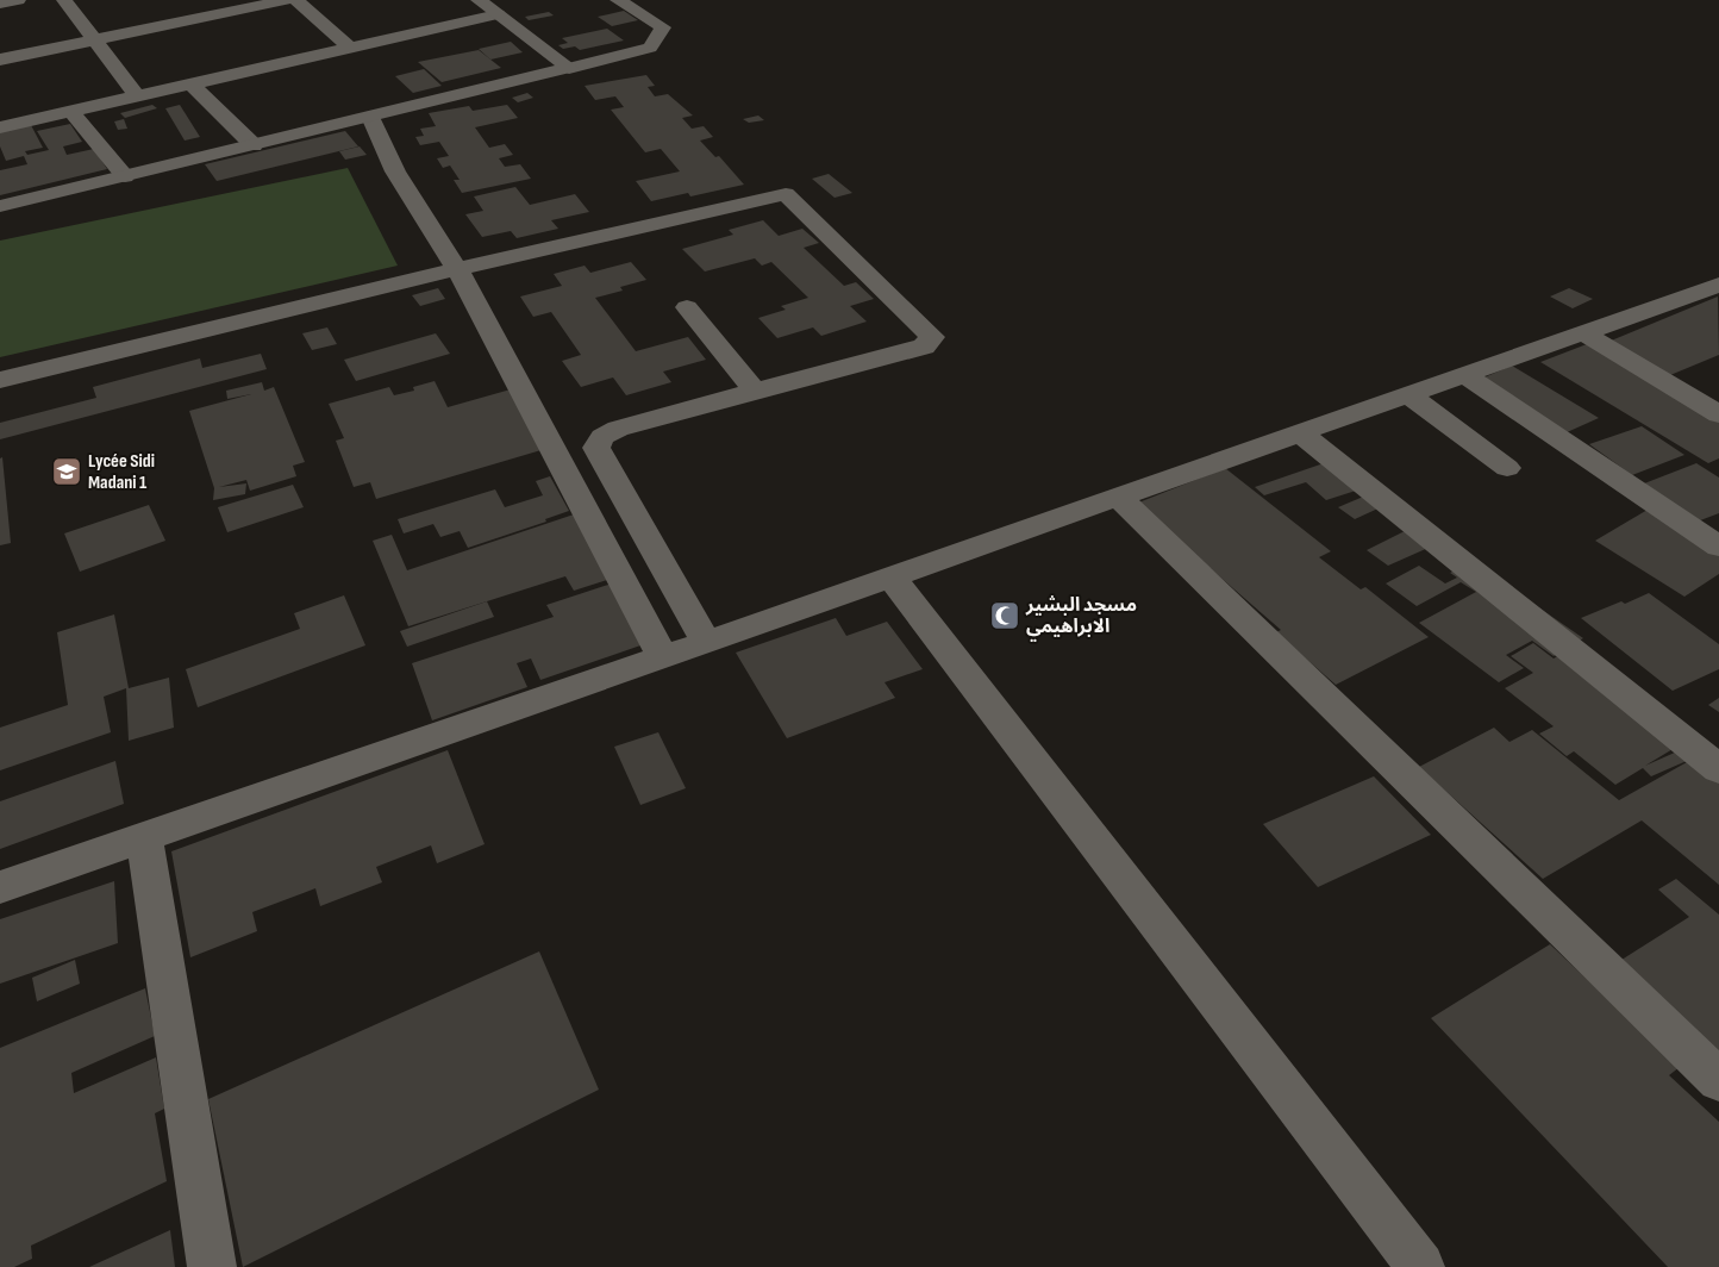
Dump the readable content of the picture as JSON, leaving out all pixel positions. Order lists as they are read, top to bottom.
{
  "places": {
    "school or university": ["Lycée Sidi Madani 1"],
    "mosque": ["مسجد البشير الابراهيمي"]
  }
}
